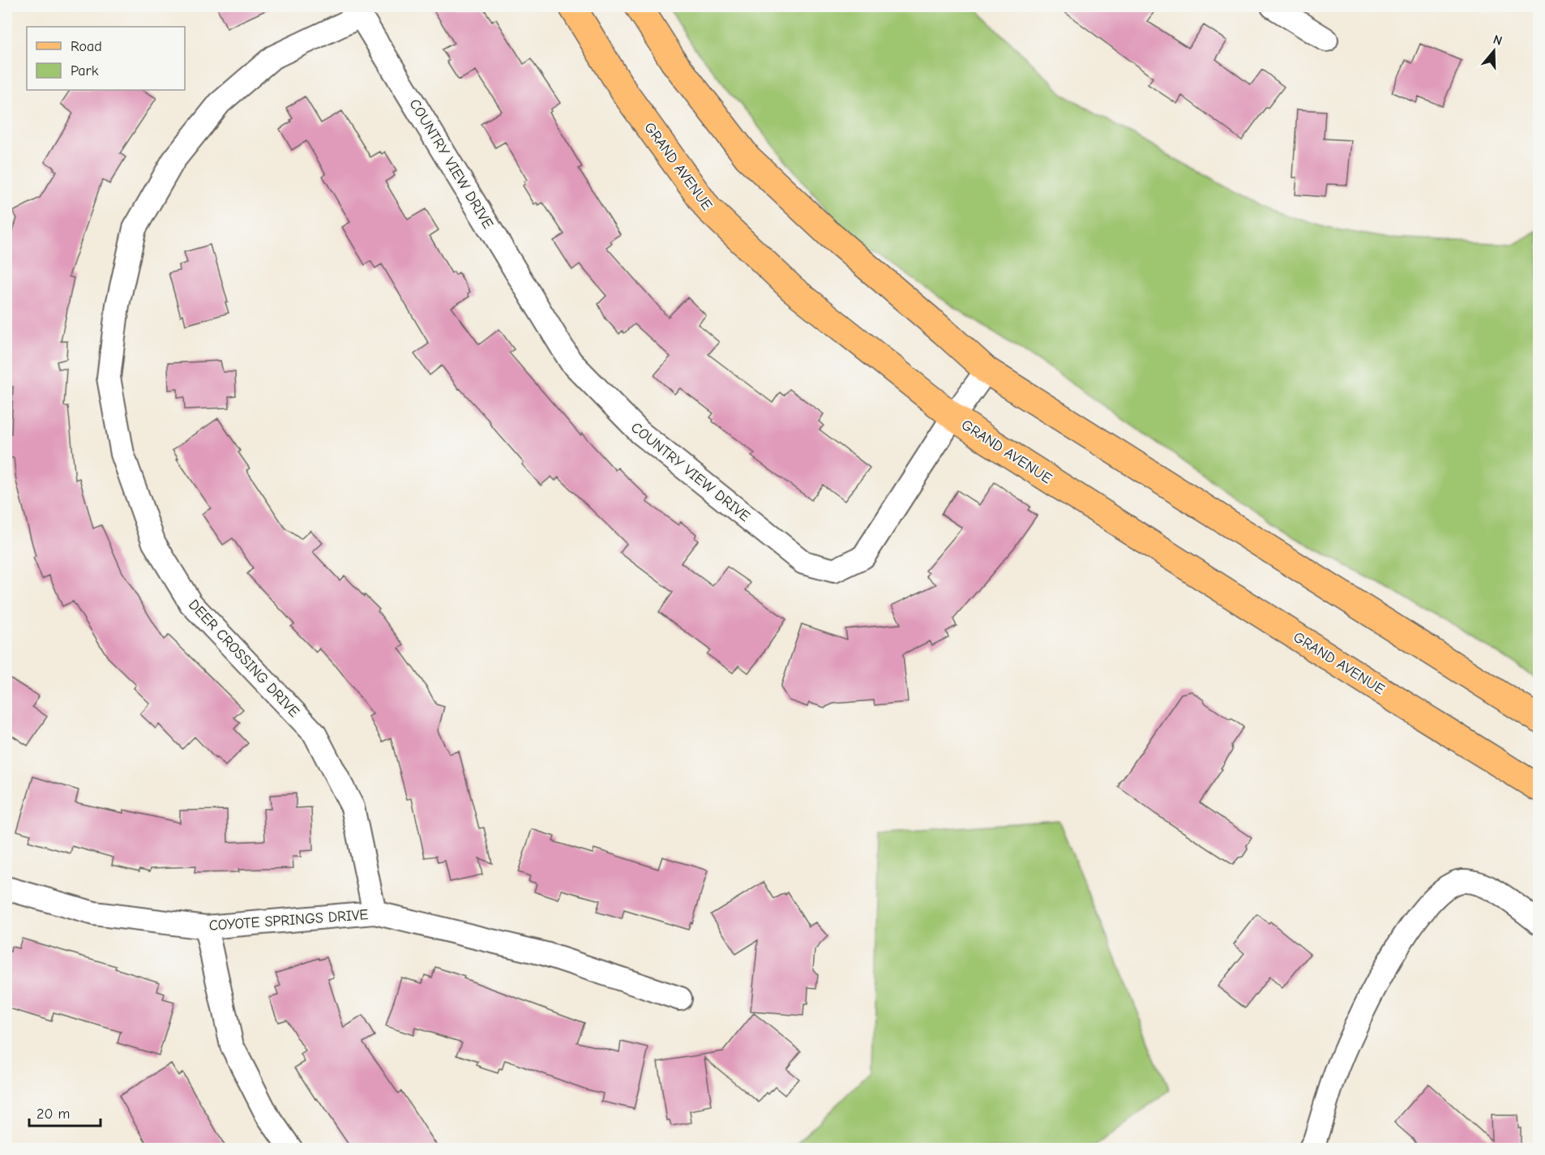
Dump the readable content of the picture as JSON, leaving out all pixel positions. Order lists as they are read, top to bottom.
{
  "streets": {
    "main road": ["GRAND AVENUE"],
    "street": ["COUNTRY VIEW DRIVE", "DEER CROSSING DRIVE", "COYOTE SPRINGS DRIVE"]
  },
  "crossings": [
    ["COUNTRY VIEW DRIVE", "GRAND AVENUE"],
    ["COUNTRY VIEW DRIVE", "DEER CROSSING DRIVE"],
    ["DEER CROSSING DRIVE", "COYOTE SPRINGS DRIVE"]
  ],
  "legend": ["Road", "Park"],
  "scale_bar": "20 m",
  "north": "top"
}
